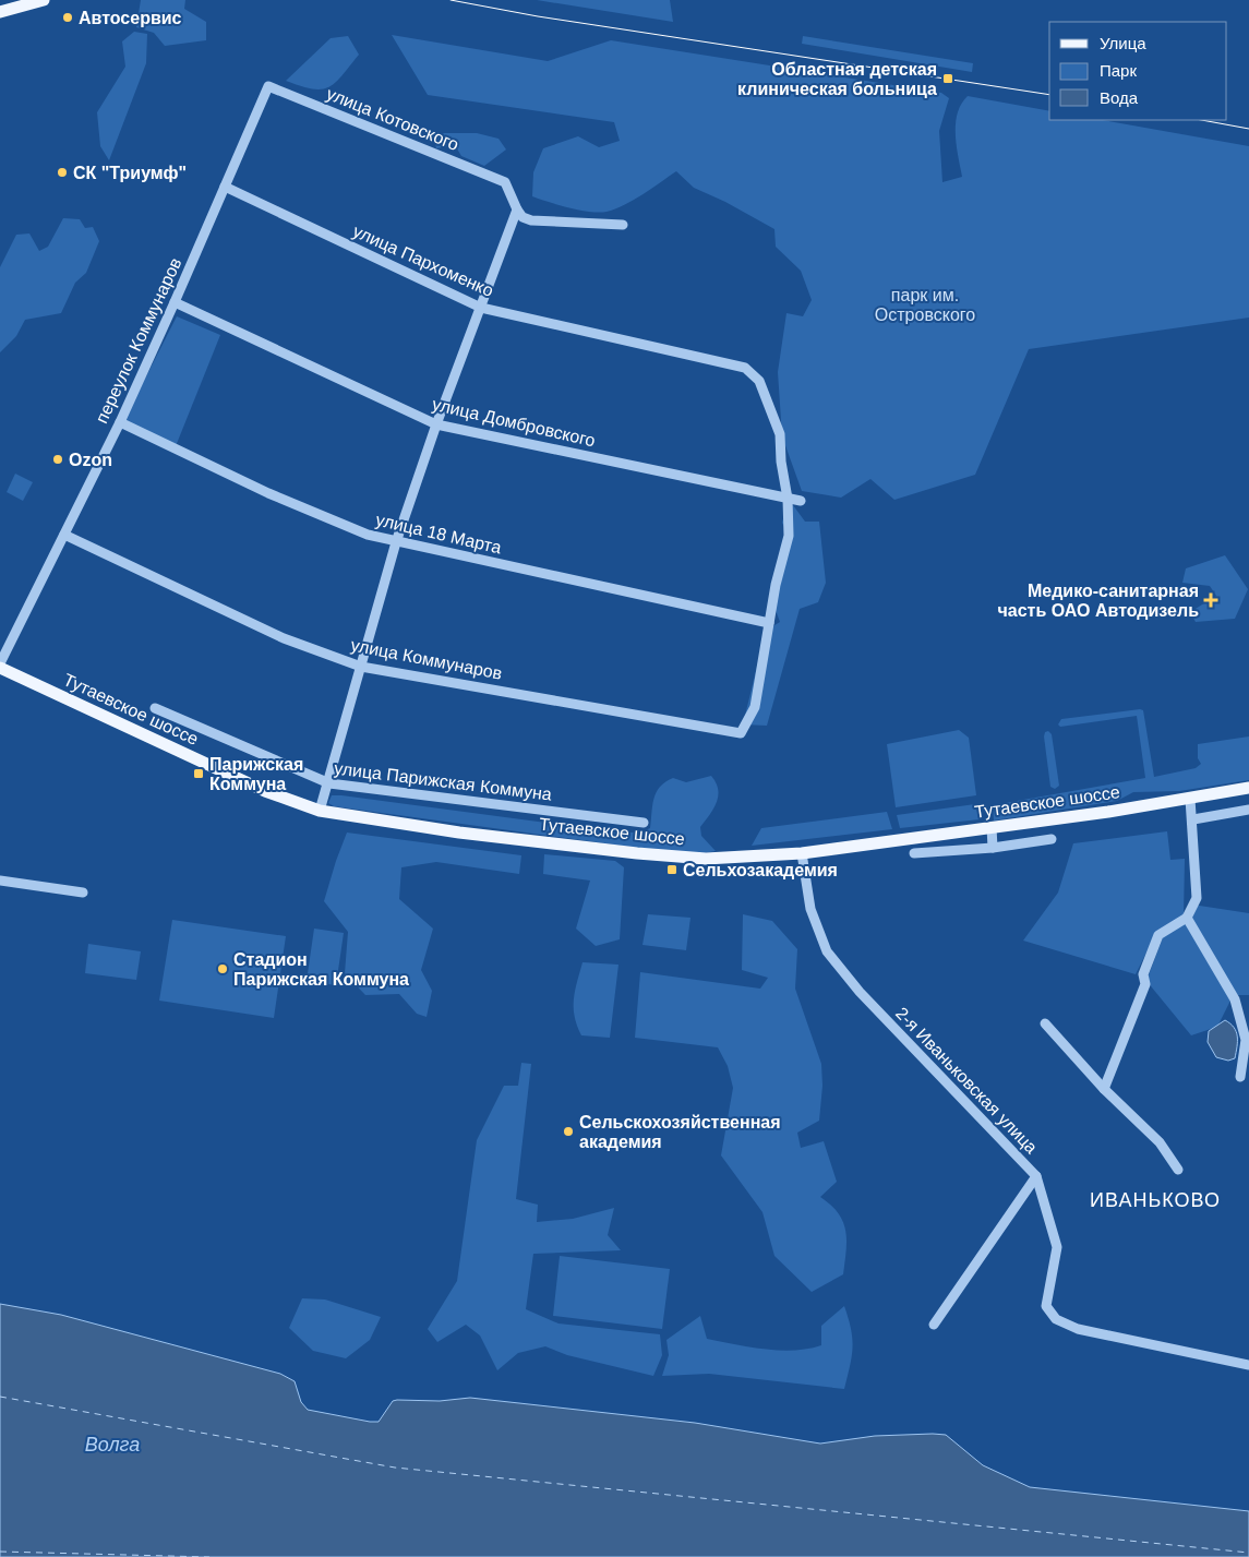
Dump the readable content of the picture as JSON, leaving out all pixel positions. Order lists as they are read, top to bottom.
{
  "streets": {
    "main road": ["Тутаевское шоссе"],
    "street": [
      "улица Котовского",
      "улица Пархоменко",
      "переулок Коммунаров",
      "улица Домбровского",
      "улица 18 Марта",
      "улица Коммунаров",
      "улица Парижская Коммуна",
      "2-я Иваньковская улица"
    ]
  },
  "crossings": [
    ["улица Котовского", "переулок Коммунаров"],
    ["улица Пархоменко", "переулок Коммунаров"],
    ["улица Пархоменко", "улица Домбровского"],
    ["переулок Коммунаров", "улица Домбровского"],
    ["переулок Коммунаров", "улица 18 Марта"],
    ["переулок Коммунаров", "улица Коммунаров"],
    ["переулок Коммунаров", "Тутаевское шоссе"],
    ["улица 18 Марта", "улица Коммунаров"],
    ["Тутаевское шоссе", "2-я Иваньковская улица"]
  ],
  "districts": ["ИВАНЬКОВО"],
  "water": ["Волга"],
  "parks": ["парк им. Островского"],
  "places": {
    "other": [
      "Автосервис",
      "СК \"Триумф\"",
      "Ozon",
      "Стадион Парижская Коммуна",
      "Сельскохозяйственная академия"
    ],
    "transit": ["Областная детская клиническая больница", "Парижская Коммуна", "Сельхозакадемия"],
    "health": ["Медико-санитарная часть ОАО Автодизель"]
  },
  "legend": ["Улица", "Парк", "Вода"]
}
